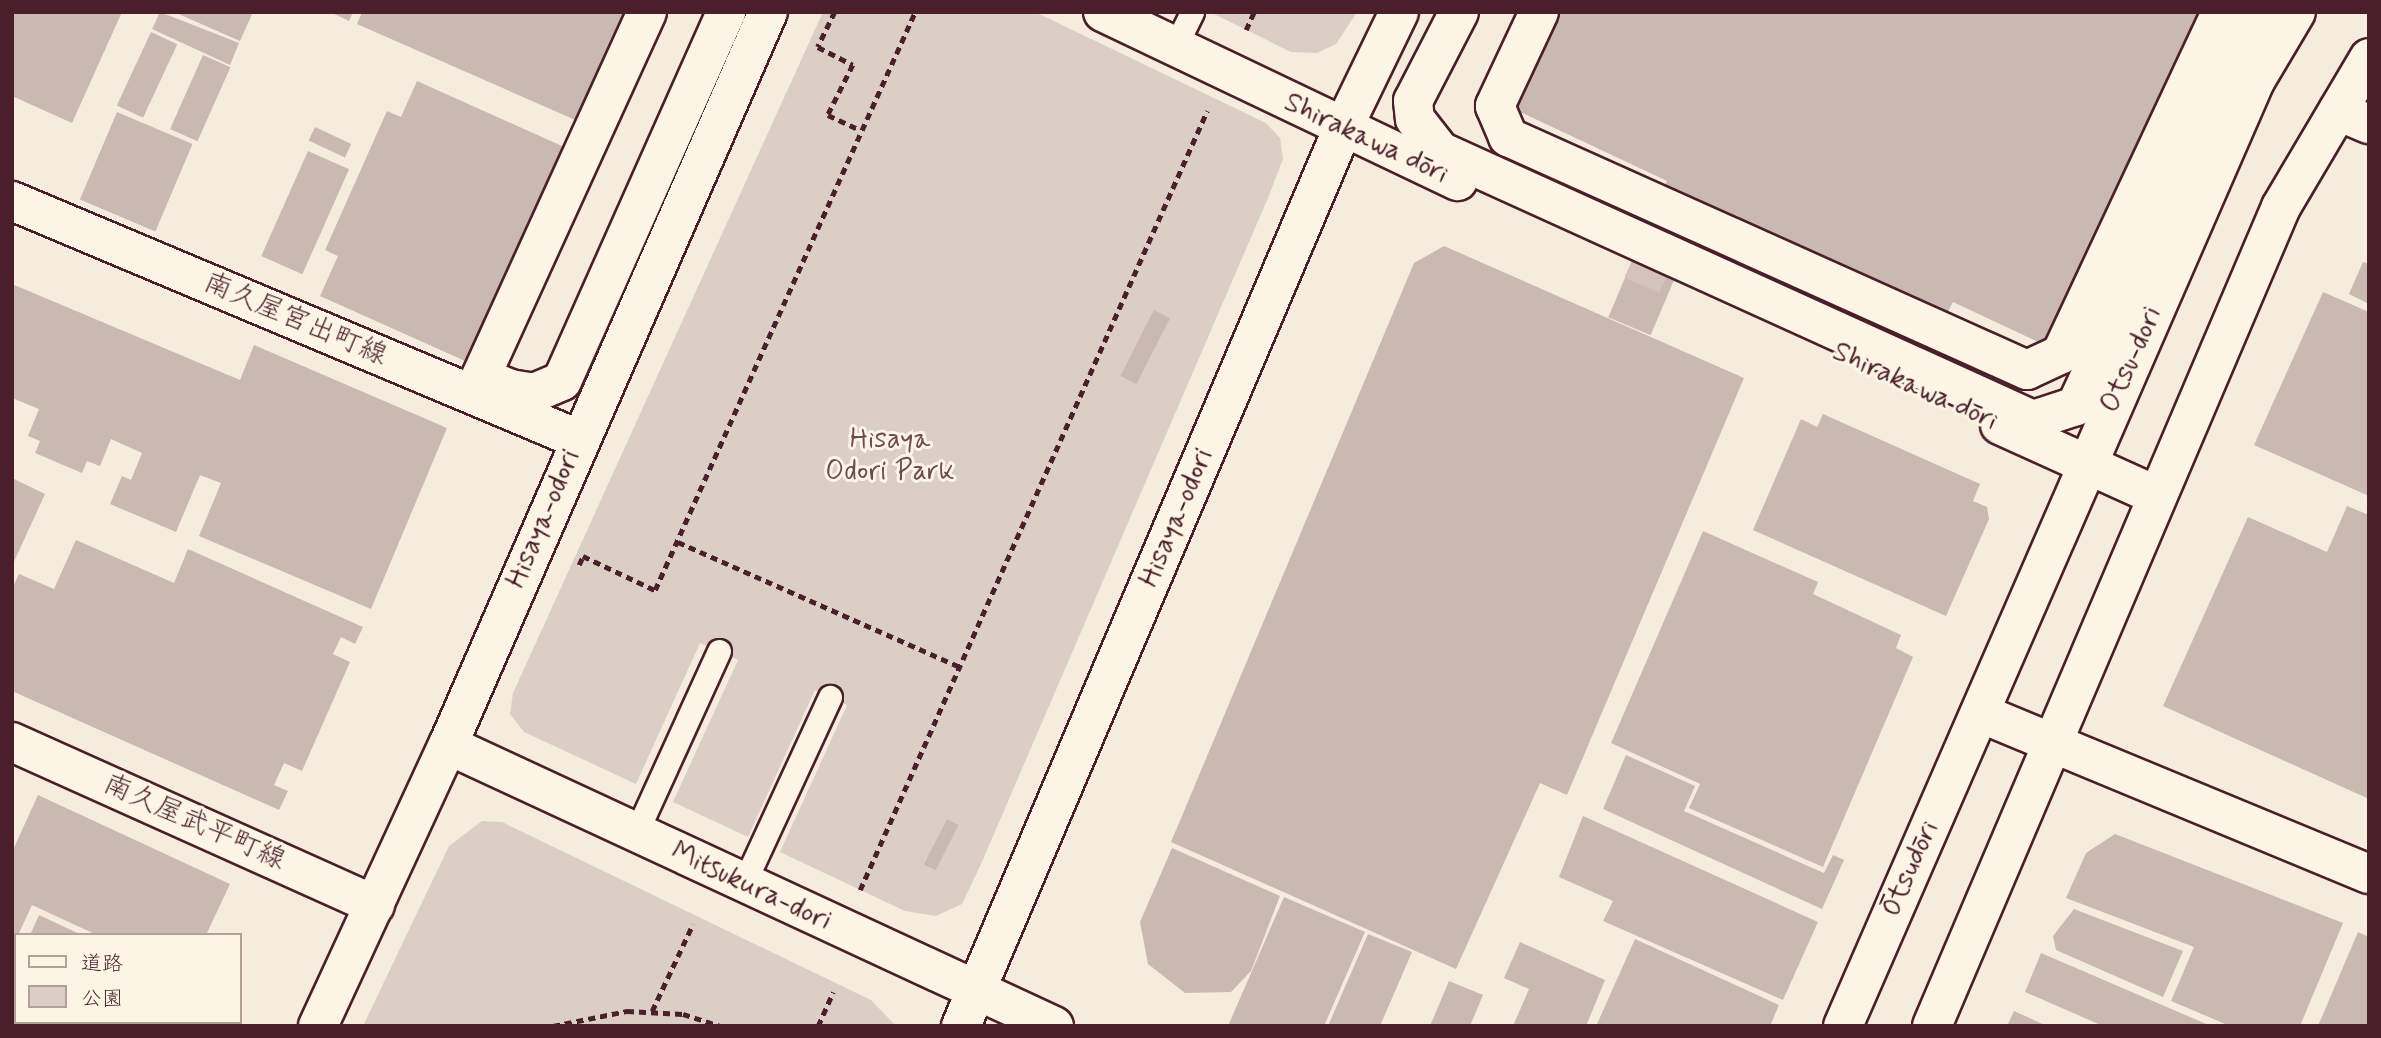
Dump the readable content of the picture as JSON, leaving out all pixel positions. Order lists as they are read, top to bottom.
{
  "streets": {
    "street": [
      "Shirakawa dōri",
      "南久屋宮出町線",
      "Otsu-dori",
      "Hisaya-odori",
      "南久屋武平町線",
      "Ōtsudōri",
      "Mitsukura-dori"
    ]
  },
  "crossings": [
    ["Shirakawa dōri", "Otsu-dori"],
    ["Shirakawa dōri", "Hisaya-odori"],
    ["南久屋宮出町線", "Hisaya-odori"],
    ["Otsu-dori", "Ōtsudōri"],
    ["Hisaya-odori", "南久屋武平町線"],
    ["Hisaya-odori", "Mitsukura-dori"]
  ],
  "parks": ["Hisaya Odori Park"],
  "legend": ["道路", "公園"]
}
